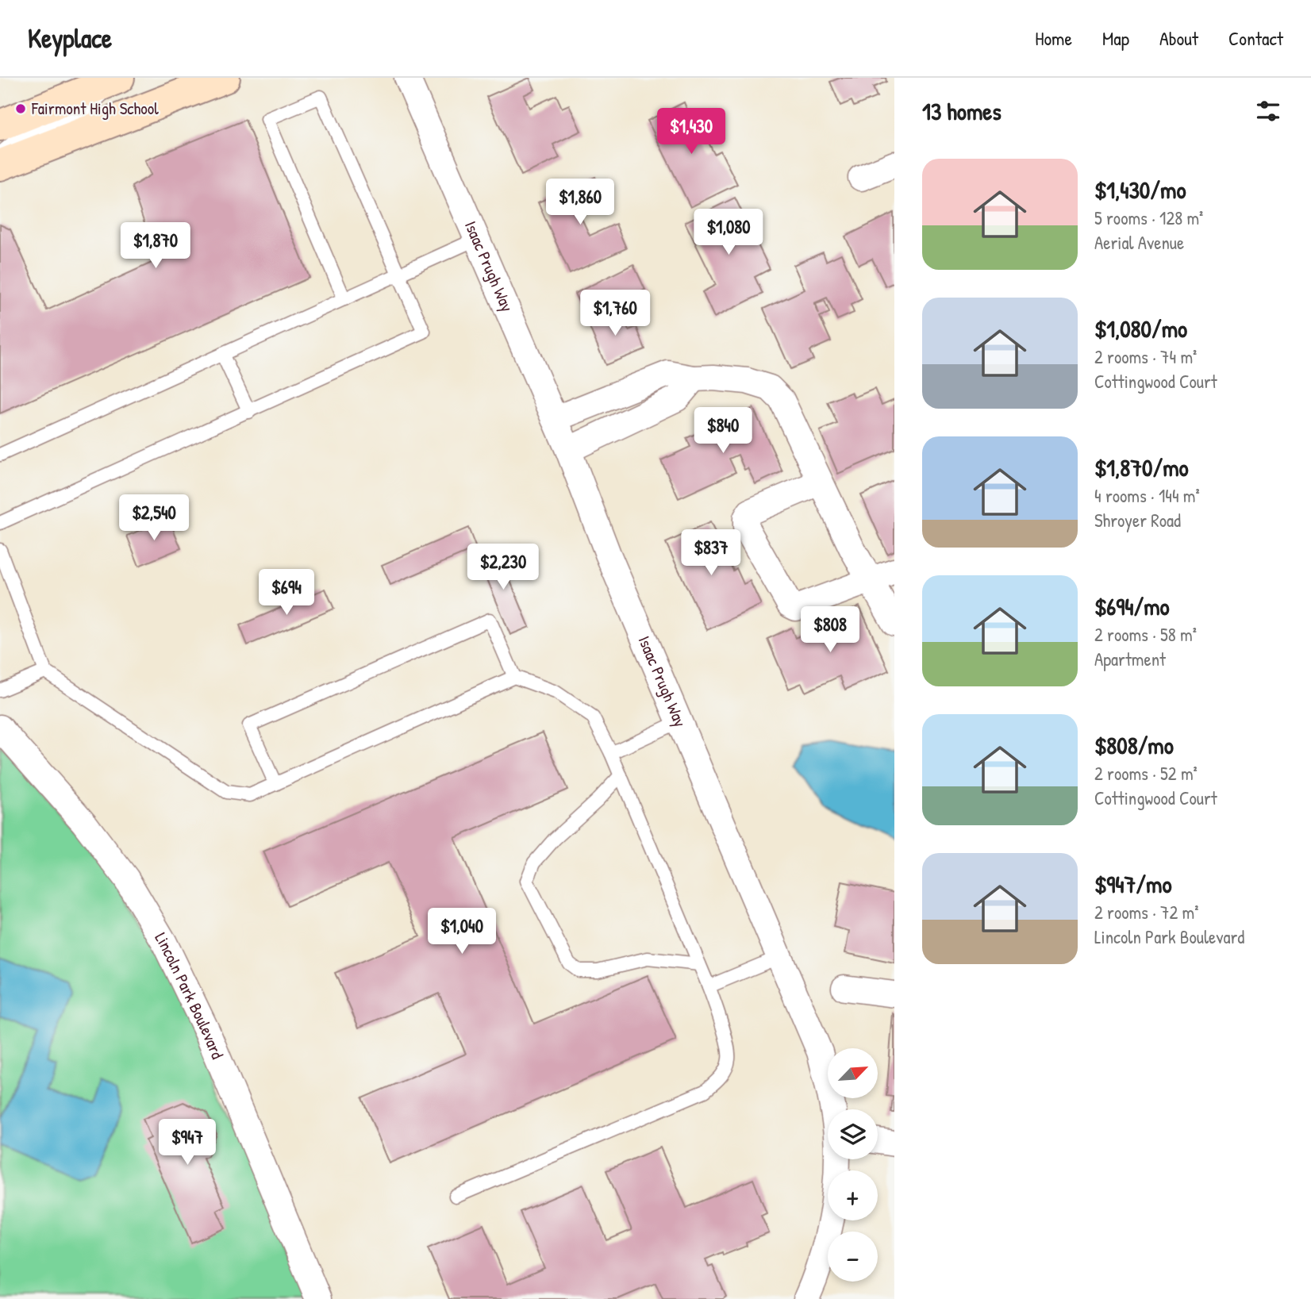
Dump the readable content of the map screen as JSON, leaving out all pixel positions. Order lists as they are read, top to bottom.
{
  "streets": {
    "street": ["Isaac Prugh Way", "Lincoln Park Boulevard"]
  },
  "places": ["Fairmont High School"],
  "north": "top right",
  "page": {
    "header": "Keyplace",
    "nav": [
      "Home",
      "Map",
      "About",
      "Contact"
    ],
    "heading": "13 homes",
    "price": [
      "$1,430",
      "$1,860",
      "$1,080",
      "$1,870",
      "$1,760",
      "$840",
      "$2,540",
      "$837",
      "$2,230",
      "$694",
      "$808",
      "$1,040",
      "$947"
    ],
    "list": [
      {
        "name": "$1,430/mo",
        "note": "5 rooms · 128 m² · Aerial Avenue"
      },
      {
        "name": "$1,080/mo",
        "note": "2 rooms · 74 m² · Cottingwood Court"
      },
      {
        "name": "$1,870/mo",
        "note": "4 rooms · 144 m² · Shroyer Road"
      },
      {
        "name": "$694/mo",
        "note": "2 rooms · 58 m² · Apartment"
      },
      {
        "name": "$808/mo",
        "note": "2 rooms · 52 m² · Cottingwood Court"
      },
      {
        "name": "$947/mo",
        "note": "2 rooms · 72 m² · Lincoln Park Boulevard"
      }
    ],
    "map_buttons": ["+", "−"]
  }
}
